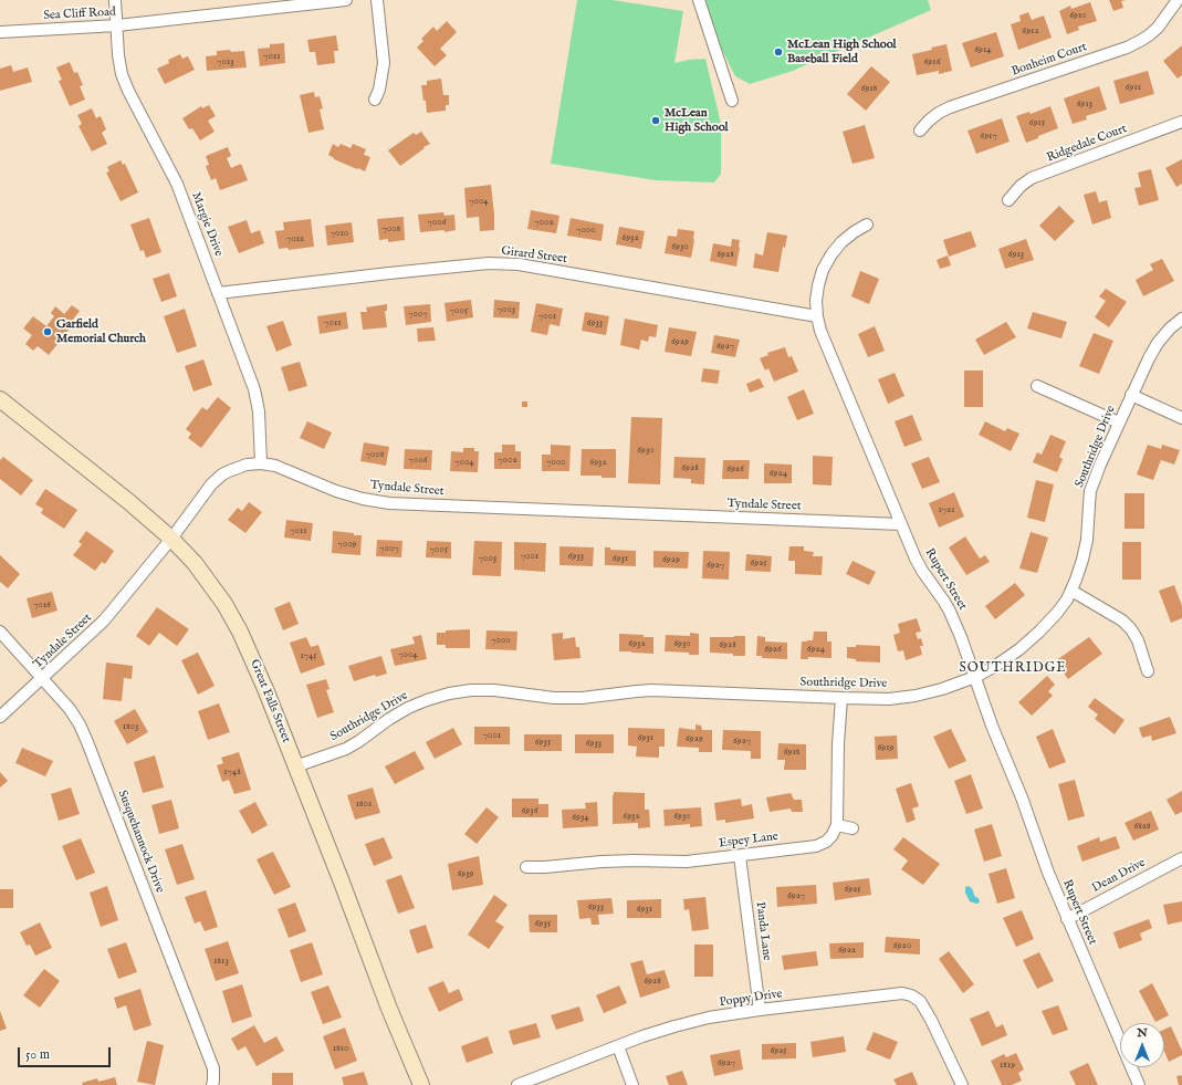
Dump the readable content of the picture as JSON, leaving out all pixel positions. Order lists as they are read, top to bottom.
{
  "streets": {
    "main road": ["Great Falls Street"],
    "street": [
      "Sea Cliff Road",
      "Bonheim Court",
      "Ridgedale Court",
      "Margie Drive",
      "Girard Street",
      "Southridge Drive",
      "Tyndale Street",
      "Rupert Street",
      "Espey Lane",
      "Susquehannock Drive",
      "Dean Drive",
      "Panda Lane",
      "Poppy Drive"
    ]
  },
  "crossings": [
    ["Sea Cliff Road", "Margie Drive"],
    ["Margie Drive", "Girard Street"],
    ["Margie Drive", "Tyndale Street"],
    ["Girard Street", "Rupert Street"],
    ["Southridge Drive", "Rupert Street"],
    ["Southridge Drive", "Great Falls Street"],
    ["Tyndale Street", "Rupert Street"],
    ["Tyndale Street", "Great Falls Street"],
    ["Tyndale Street", "Susquehannock Drive"],
    ["Rupert Street", "Dean Drive"],
    ["Espey Lane", "Panda Lane"],
    ["Panda Lane", "Poppy Drive"]
  ],
  "districts": ["SOUTHRIDGE"],
  "places": ["McLean High School Baseball Field", "McLean High School", "Garfield Memorial Church"],
  "house_numbers": [
    "6910",
    "6912",
    "6914",
    "7011",
    "7013",
    "6916",
    "6911",
    "6918",
    "6913",
    "6915",
    "6917",
    "7004",
    "7006",
    "7002",
    "7008",
    "7000",
    "7010",
    "6932",
    "7012",
    "6930",
    "6928",
    "6913",
    "7003",
    "7005",
    "7007",
    "7001",
    "7011",
    "6933",
    "6929",
    "6927",
    "6930",
    "7008",
    "7006",
    "7002",
    "7004",
    "7000",
    "6932",
    "6928",
    "6926",
    "6924",
    "1721",
    "7011",
    "7009",
    "7007",
    "7005",
    "7001",
    "6933",
    "7003",
    "6931",
    "6929",
    "6925",
    "6927",
    "7016",
    "7000",
    "6932",
    "6930",
    "6928",
    "6926",
    "6924",
    "7004",
    "1745",
    "1803",
    "7001",
    "6931",
    "6929",
    "6927",
    "6935",
    "6933",
    "6919",
    "6918",
    "1748",
    "1801",
    "6936",
    "6932",
    "6930",
    "6934",
    "6828",
    "6939",
    "6925",
    "6927",
    "6933",
    "6931",
    "6935",
    "6920",
    "6922",
    "1813",
    "6928",
    "1810",
    "6925",
    "6927",
    "1819"
  ],
  "scale_bar": "50 m",
  "north": "top"
}
